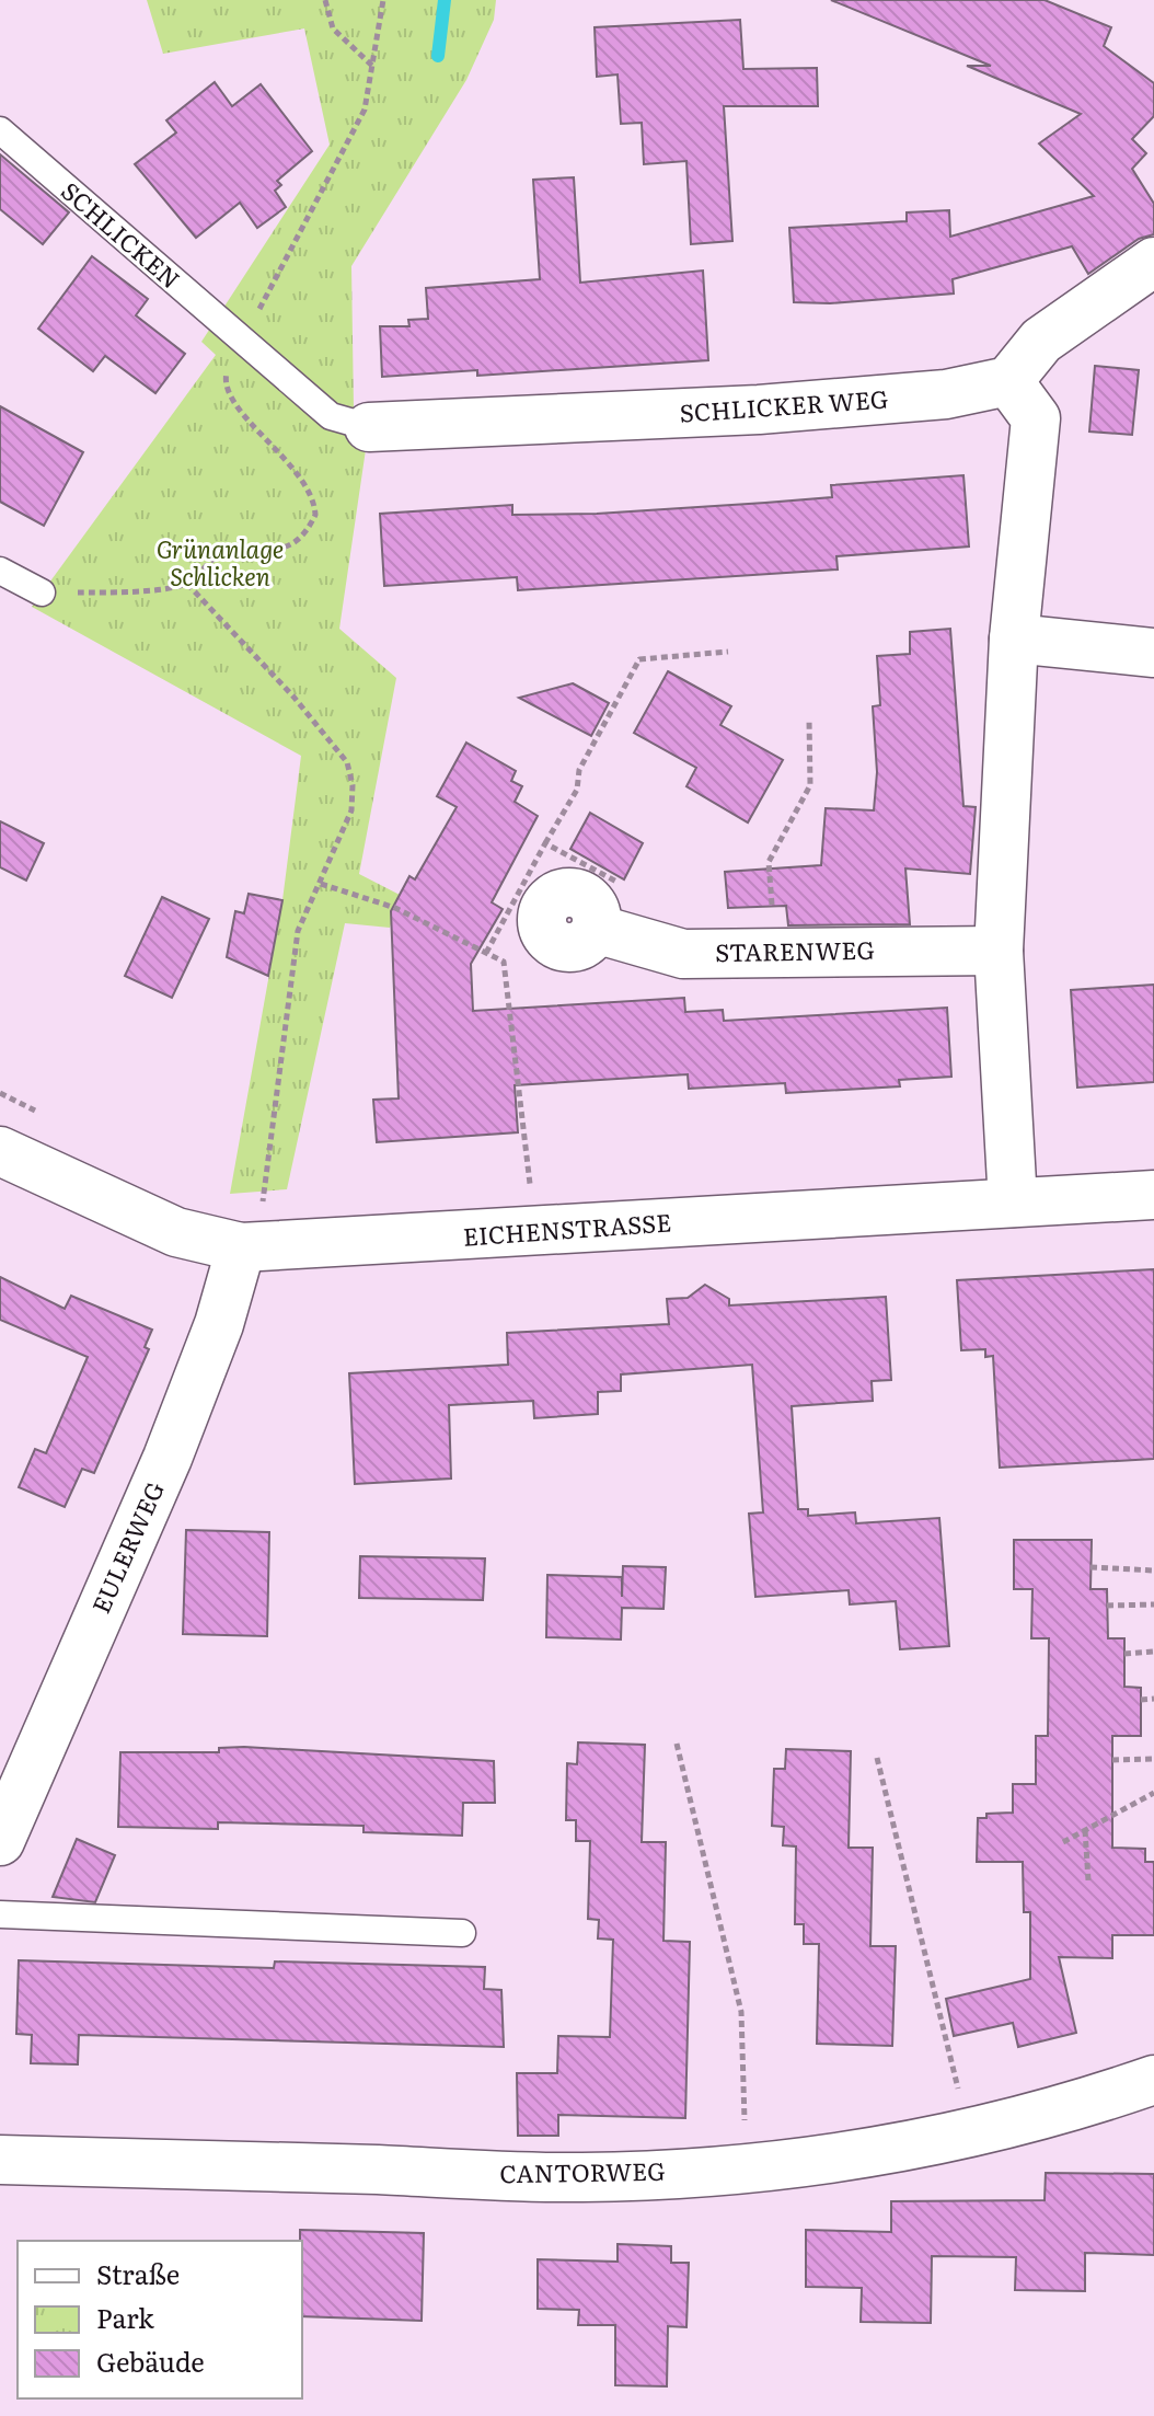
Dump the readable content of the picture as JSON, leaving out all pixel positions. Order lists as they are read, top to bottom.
{
  "streets": {
    "street": [
      "SCHLICKER WEG",
      "STARENWEG",
      "EICHENSTRASSE",
      "EULERWEG",
      "CANTORWEG"
    ],
    "lane": ["SCHLICKEN"]
  },
  "crossings": [
    ["SCHLICKEN", "SCHLICKER WEG"],
    ["EICHENSTRASSE", "EULERWEG"]
  ],
  "parks": ["Grünanlage Schlicken"],
  "legend": ["Straße", "Park", "Gebäude"]
}
